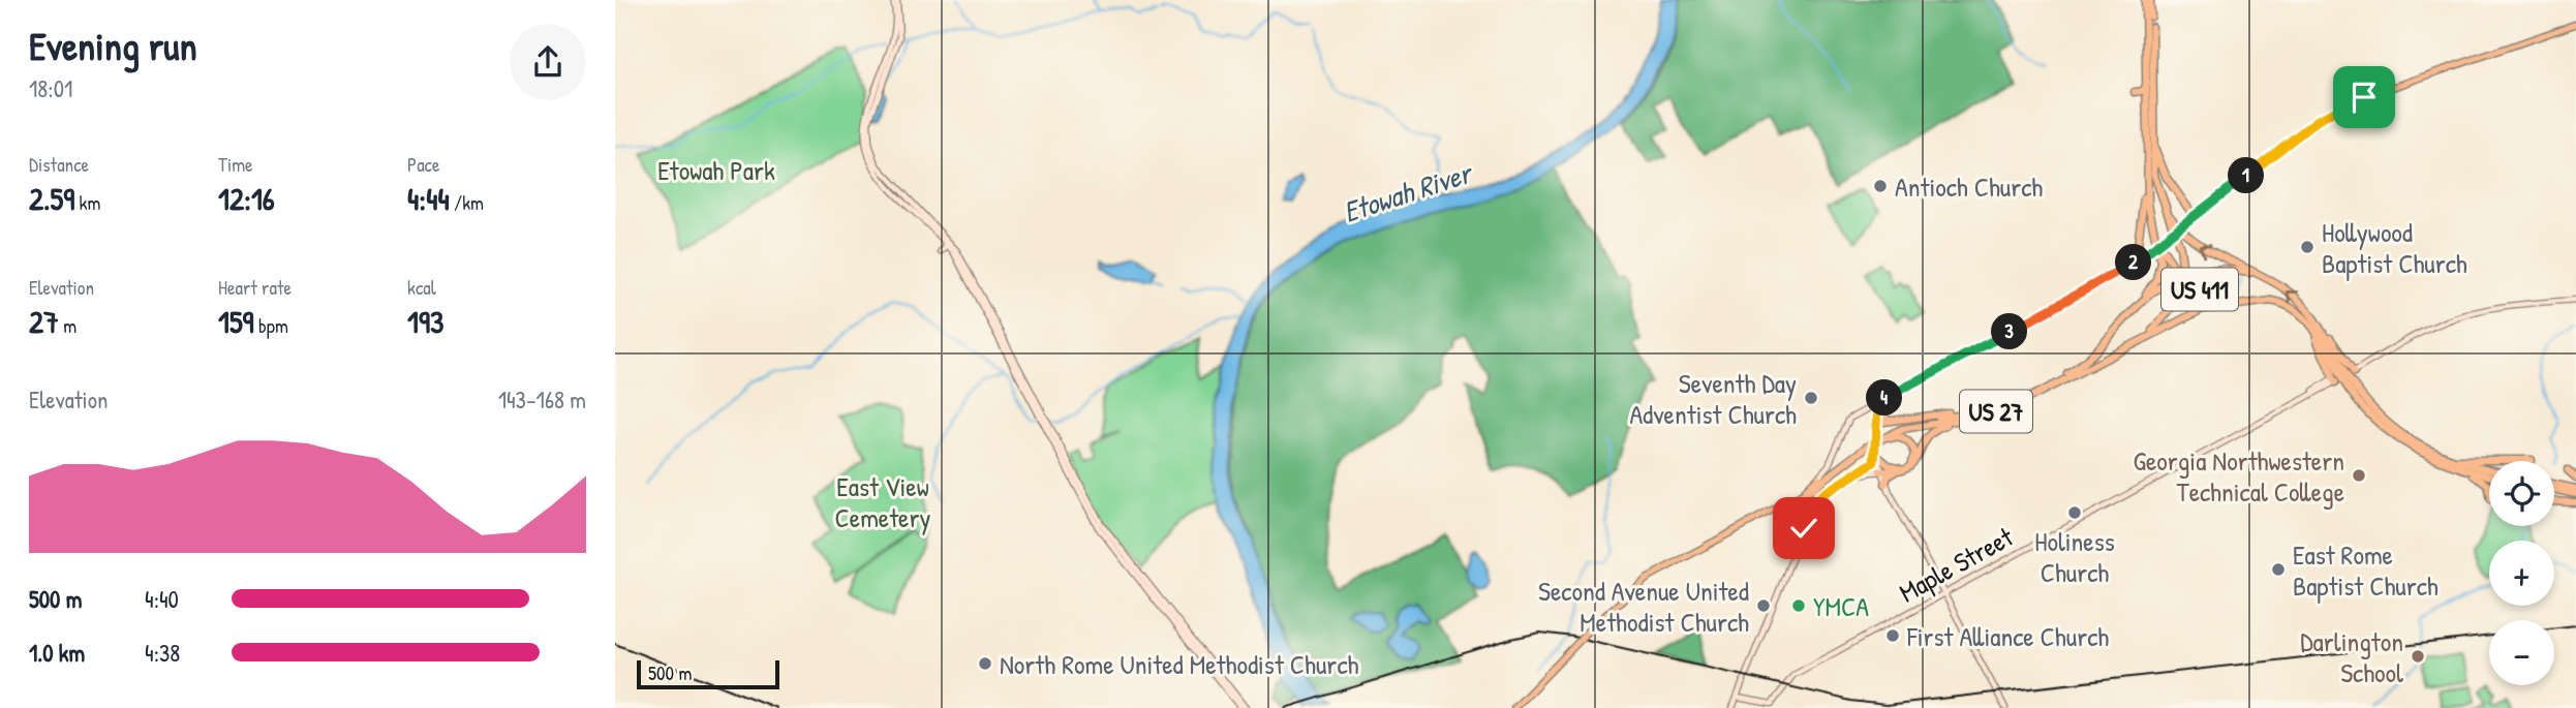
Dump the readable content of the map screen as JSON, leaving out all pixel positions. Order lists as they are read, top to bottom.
{
  "streets": {
    "highway": ["US 411", "US 27"],
    "main road": ["Maple Street"]
  },
  "crossings": [
    ["US 411", "US 27"],
    ["US 27", "Maple Street"]
  ],
  "water": ["Etowah River"],
  "parks": ["Etowah Park", "East View Cemetery"],
  "places": [
    "Antioch Church",
    "Hollywood Baptist Church",
    "Seventh Day Adventist Church",
    "Georgia Northwestern Technical College",
    "Holiness Church",
    "East Rome Baptist Church",
    "Second Avenue United Methodist Church",
    "YMCA",
    "First Alliance Church",
    "Darlington School",
    "North Rome United Methodist Church"
  ],
  "scale_bar": "500 m",
  "page": {
    "heading": ["Evening run", "18:01"],
    "stats": [
      ["Distance", "2.59 km"],
      ["Time", "12:16"],
      ["Pace", "4:44 /km"],
      ["Elevation", "27 m"],
      ["Heart rate", "159 bpm"],
      ["kcal", "193"]
    ],
    "pins": [
      "1",
      "2",
      "3",
      "4"
    ],
    "chart": ["Elevation", "143–168 m"],
    "map_buttons": ["+", "−"],
    "list": [
      {
        "name": "500 m",
        "note": "4:40"
      },
      {
        "name": "1.0 km",
        "note": "4:38"
      }
    ],
    "scale": "500 m"
  }
}
